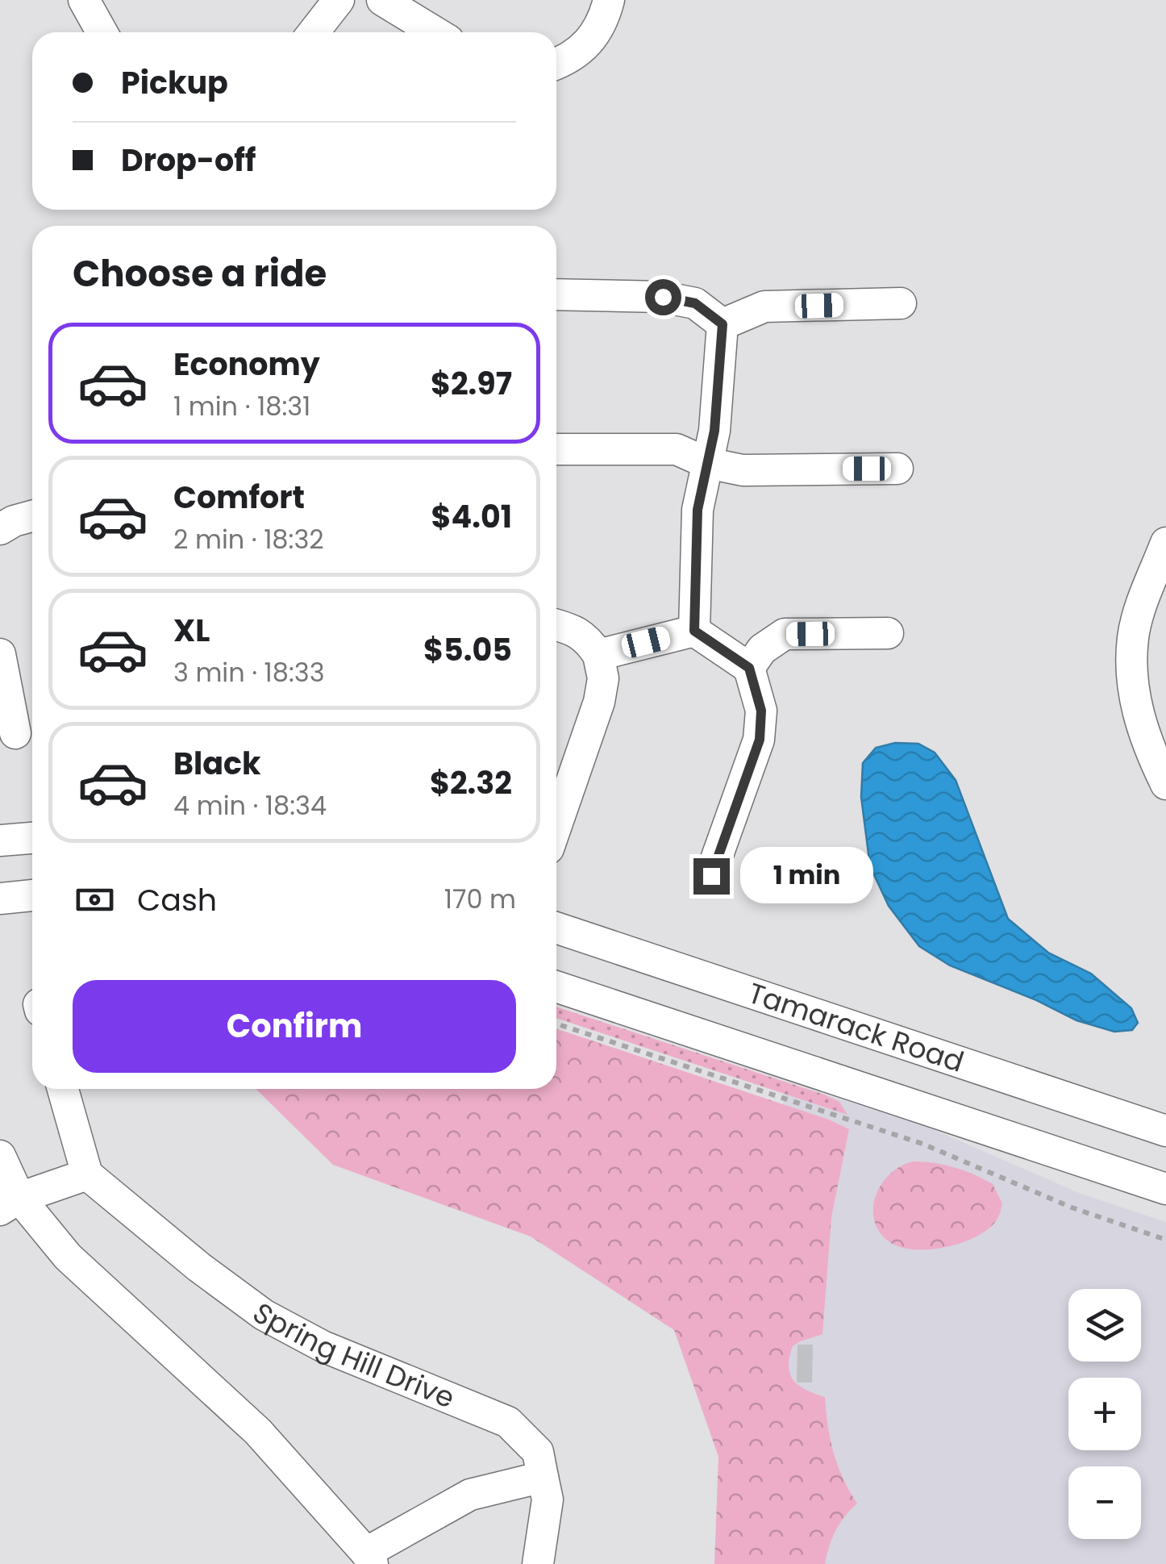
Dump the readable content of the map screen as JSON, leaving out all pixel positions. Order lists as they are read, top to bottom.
{
  "streets": {
    "street": ["Tamarack Road", "Spring Hill Drive"]
  },
  "page": {
    "banner": ["Pickup", "Drop-off"],
    "heading": "Choose a ride",
    "list": [
      {
        "name": "Economy",
        "note": "1 min · 18:31",
        "value": "$2.97"
      },
      {
        "name": "Comfort",
        "note": "2 min · 18:32",
        "value": "$4.01"
      },
      {
        "name": "XL",
        "note": "3 min · 18:33",
        "value": "$5.05"
      },
      {
        "name": "Black",
        "note": "4 min · 18:34",
        "value": "$2.32"
      }
    ],
    "bubble": "1 min",
    "pay": ["Cash", "170 m"],
    "buttons": "Confirm",
    "map_buttons": ["+", "−"]
  }
}
